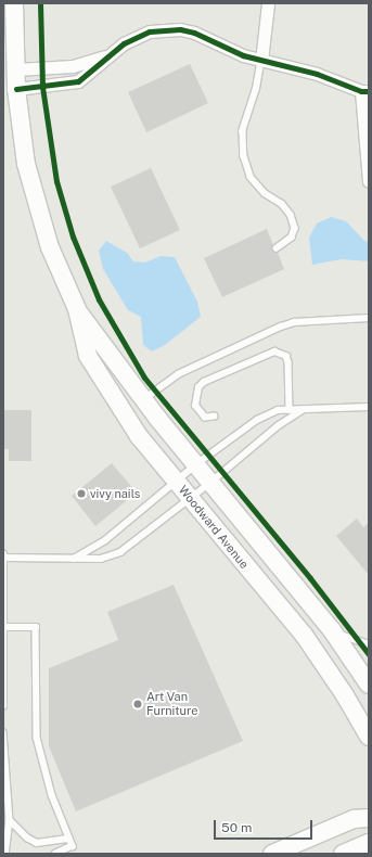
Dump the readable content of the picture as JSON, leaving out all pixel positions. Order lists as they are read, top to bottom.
{
  "streets": {
    "main road": ["Woodward Avenue"]
  },
  "places": ["vivy nails", "Art Van Furniture"],
  "scale_bar": "50 m"
}
